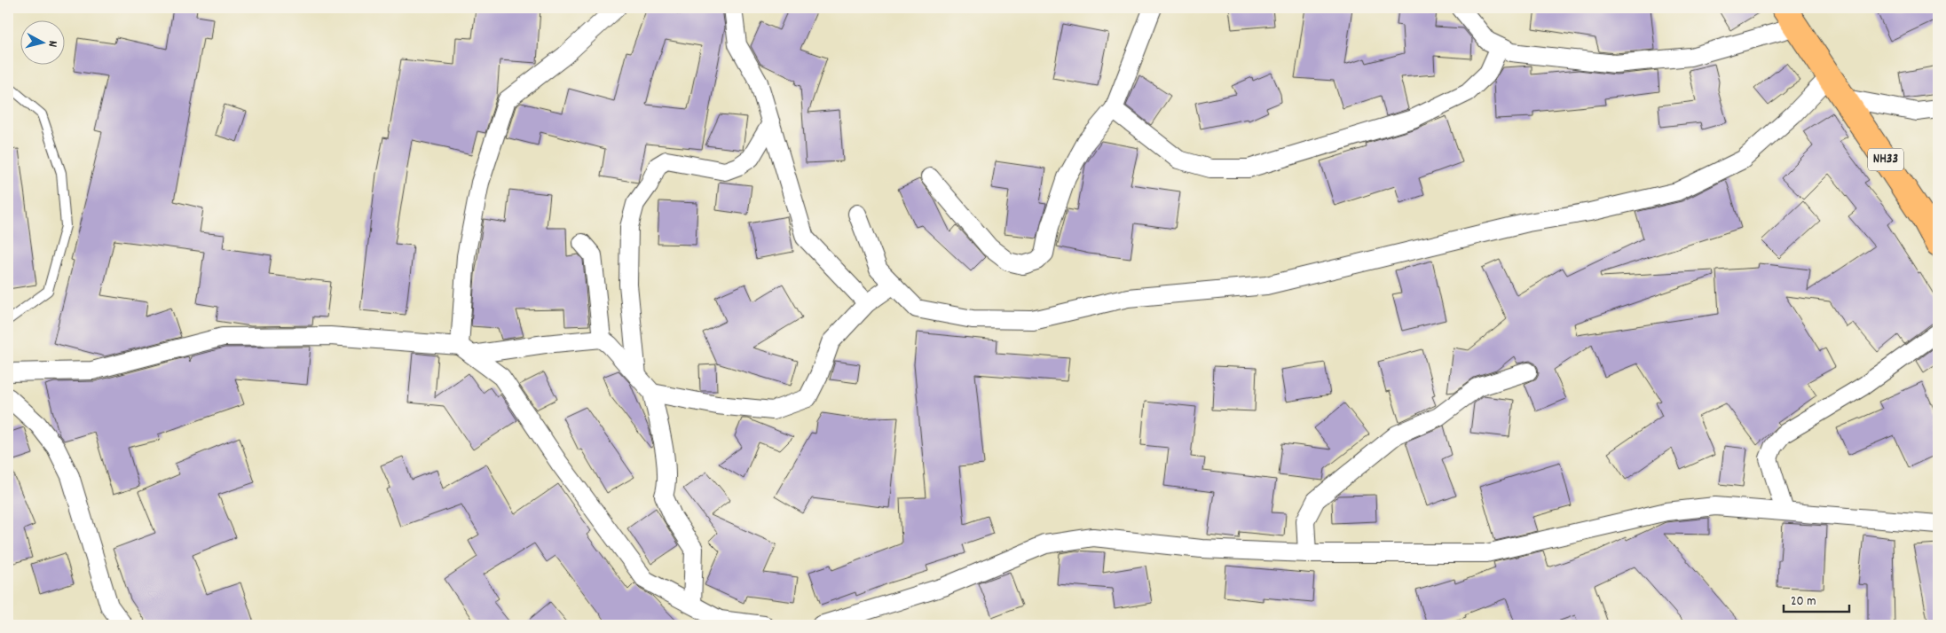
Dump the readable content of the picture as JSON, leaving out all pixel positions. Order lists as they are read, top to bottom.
{
  "streets": {
    "highway": ["NH33"]
  },
  "scale_bar": "20 m",
  "north": "right"
}
